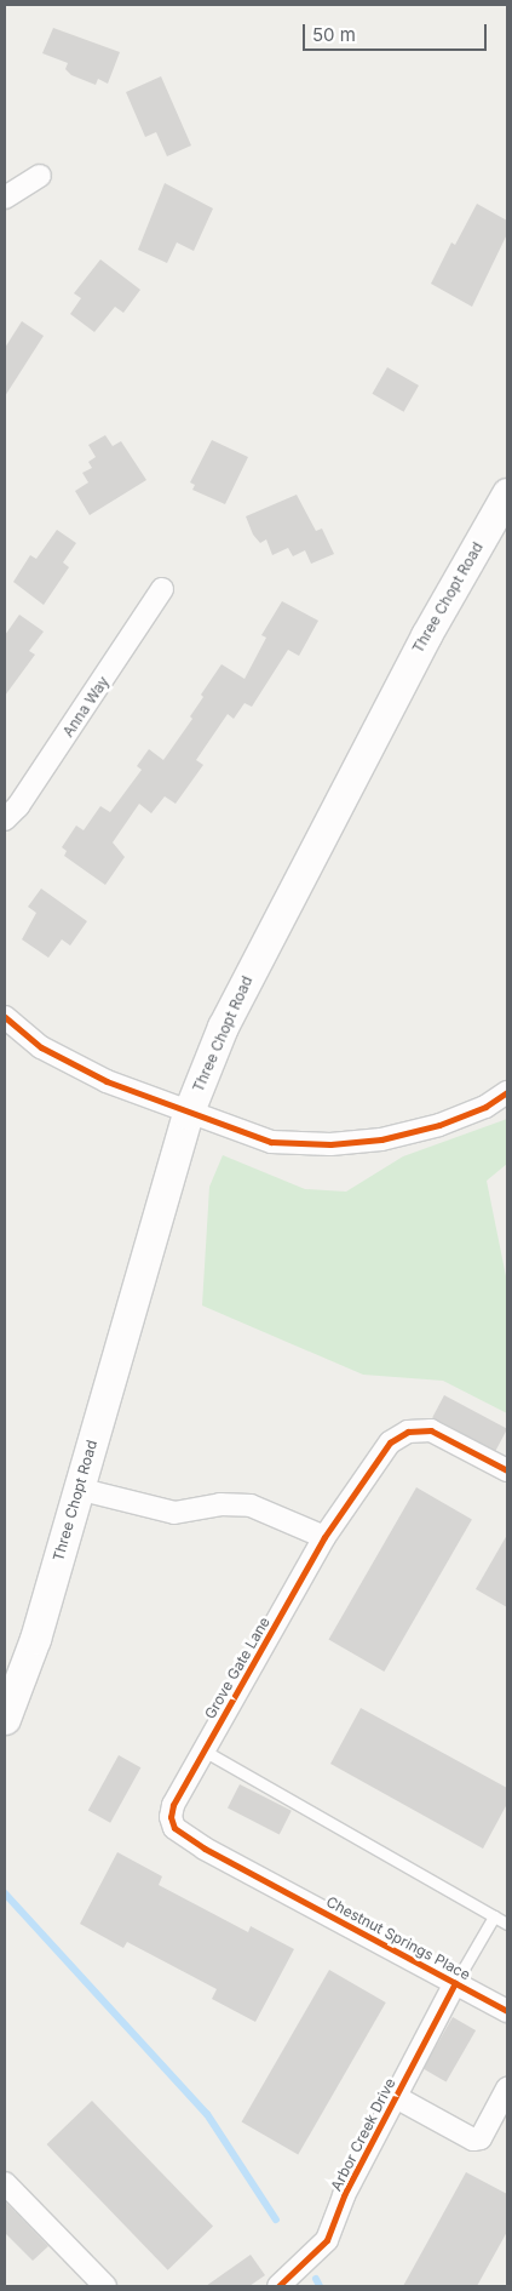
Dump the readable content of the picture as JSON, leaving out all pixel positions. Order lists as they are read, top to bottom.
{
  "streets": {
    "main road": ["Three Chopt Road"],
    "street": [
      "Anna Way",
      "Grove Gate Lane",
      "Chestnut Springs Place",
      "Arbor Creek Drive"
    ]
  },
  "crossings": [
    ["Grove Gate Lane", "Chestnut Springs Place"],
    ["Chestnut Springs Place", "Arbor Creek Drive"]
  ],
  "scale_bar": "50 m"
}
